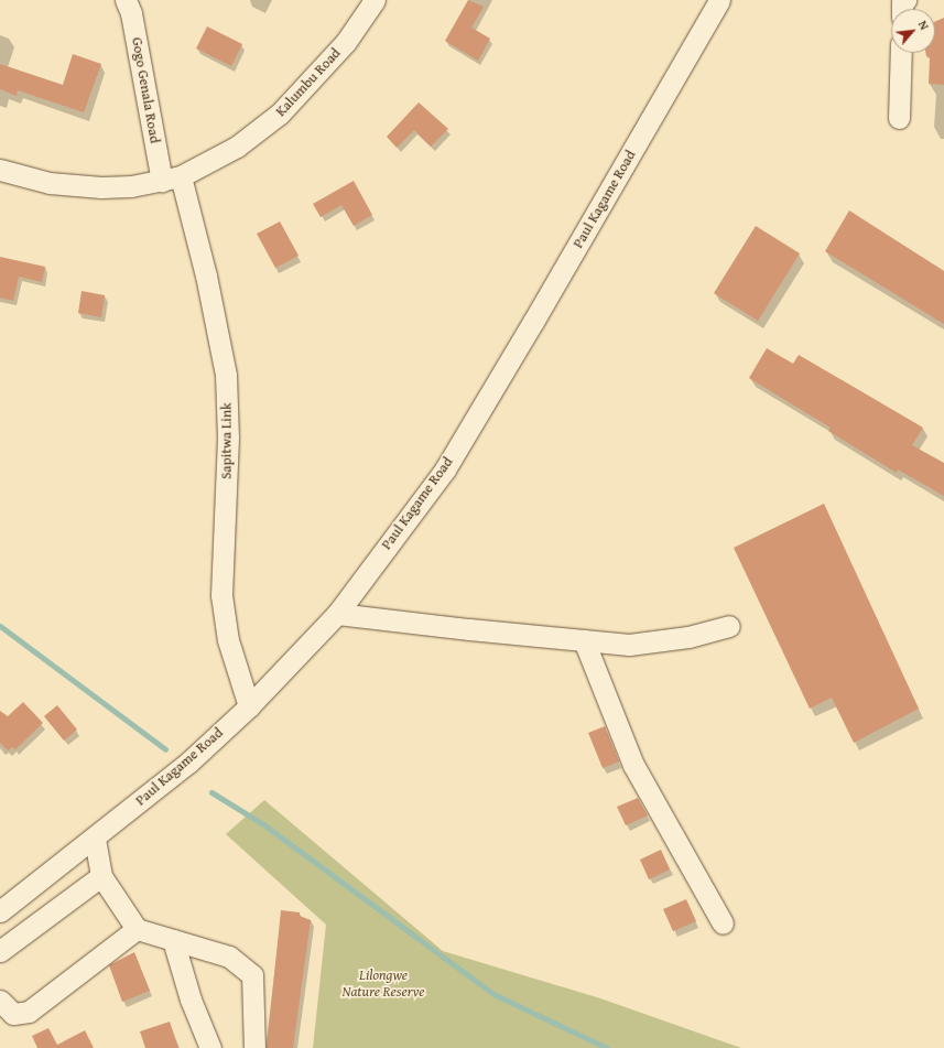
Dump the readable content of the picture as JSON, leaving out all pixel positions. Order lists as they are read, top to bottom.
{
  "streets": {
    "street": [
      "Kalumbu Road",
      "Gogo Genala Road",
      "Paul Kagame Road",
      "Sapitwa Link"
    ]
  },
  "crossings": [
    ["Kalumbu Road", "Gogo Genala Road"],
    ["Kalumbu Road", "Sapitwa Link"],
    ["Gogo Genala Road", "Sapitwa Link"],
    ["Paul Kagame Road", "Sapitwa Link"]
  ],
  "parks": ["Lilongwe Nature Reserve"],
  "north": "top right"
}
